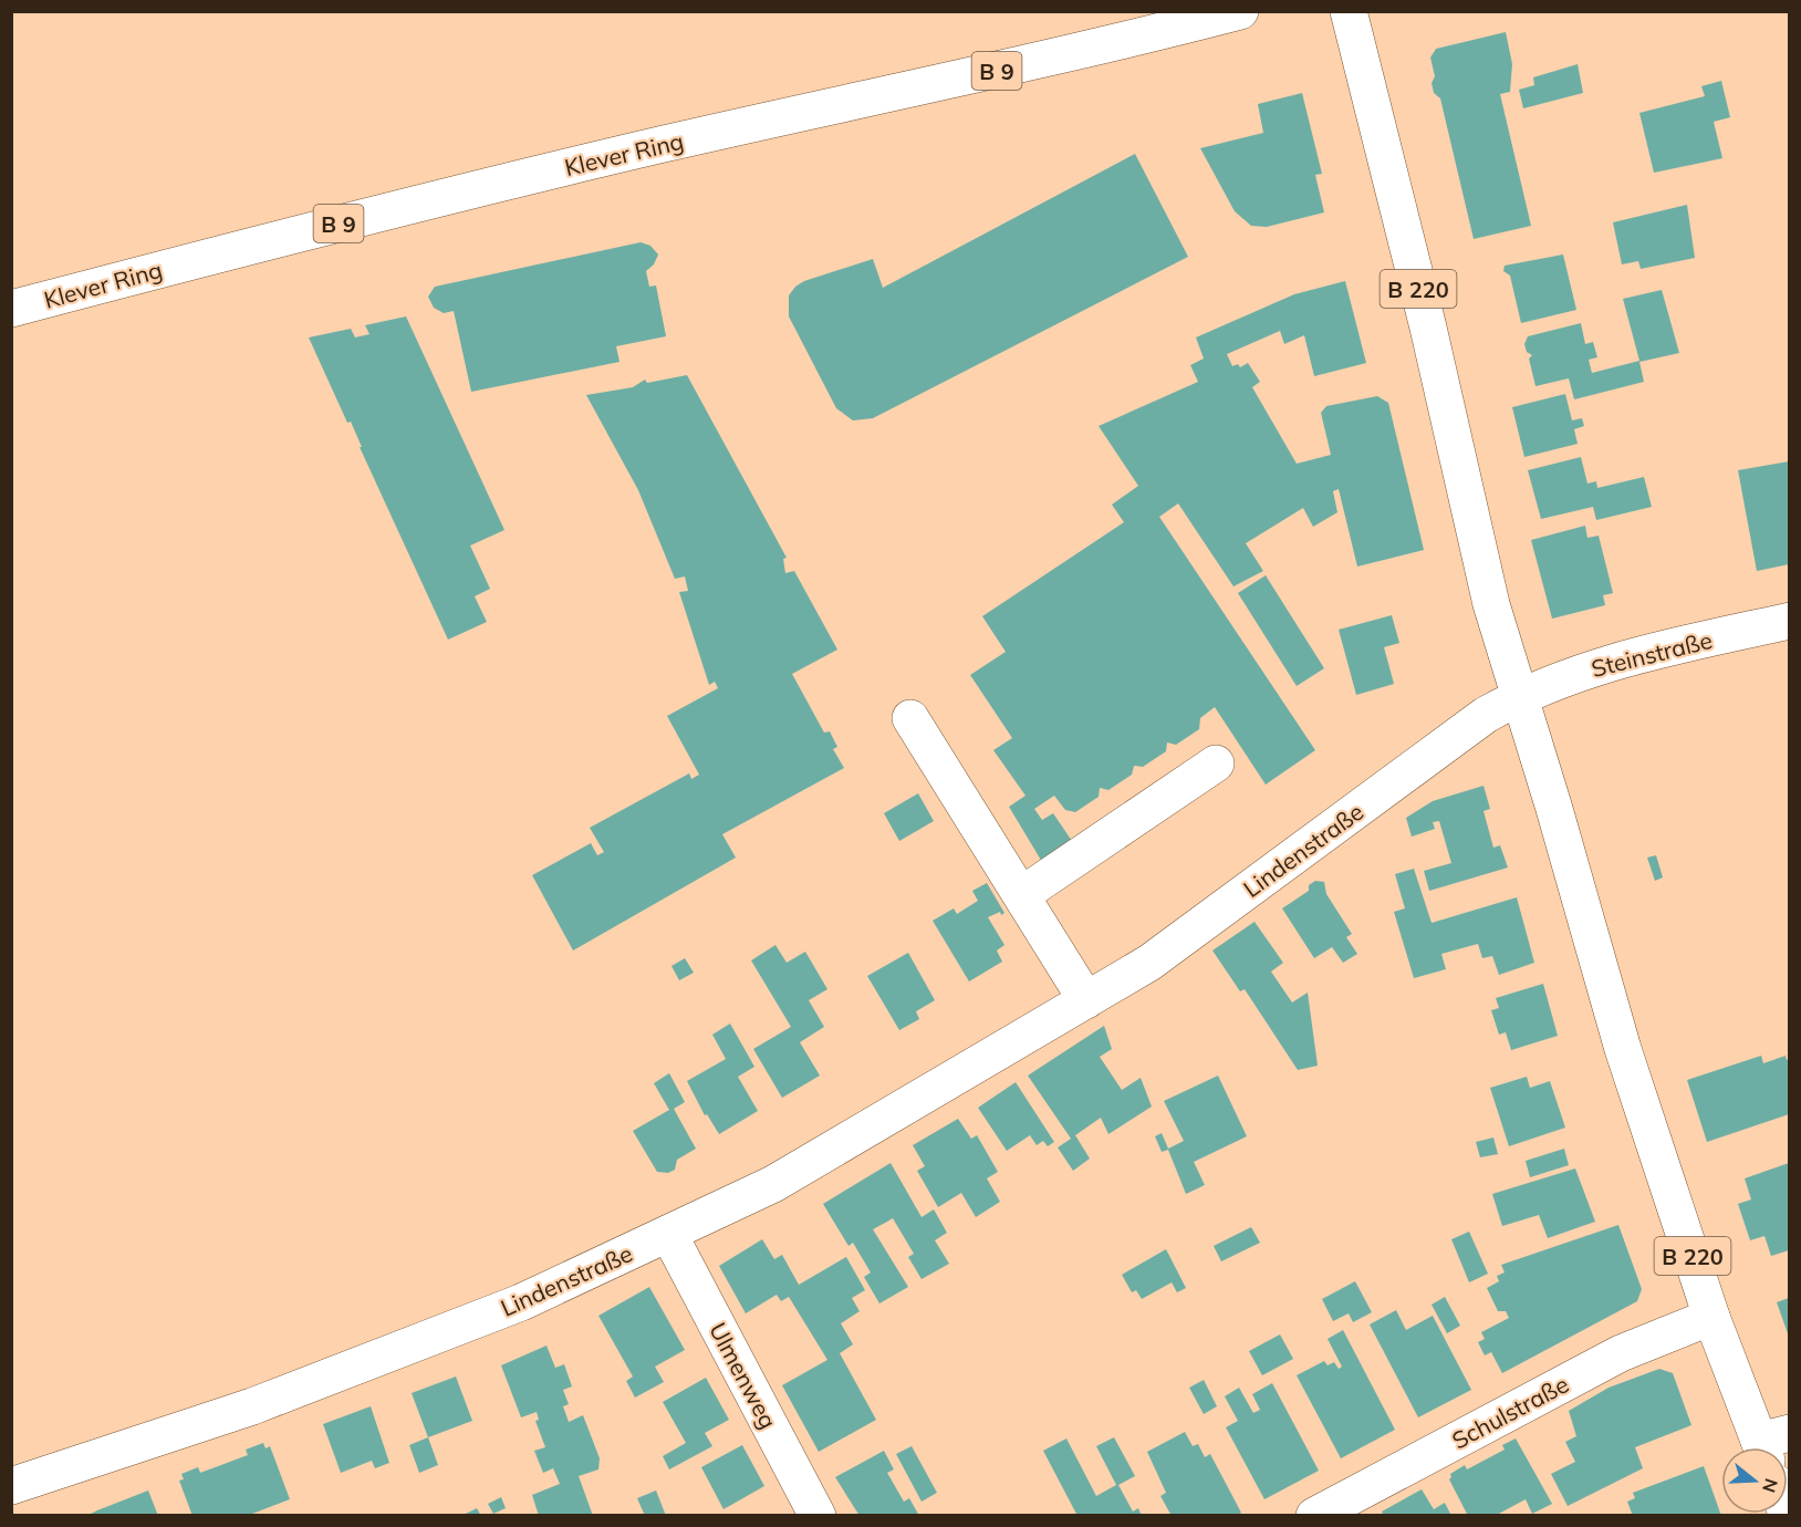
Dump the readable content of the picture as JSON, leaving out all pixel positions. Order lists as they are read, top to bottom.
{
  "streets": {
    "street": [
      "B 9",
      "Klever Ring",
      "B 220",
      "Steinstraße",
      "Lindenstraße",
      "Ulmenweg",
      "Schulstraße"
    ]
  },
  "crossings": [
    ["B 220", "Steinstraße"],
    ["B 220", "Lindenstraße"],
    ["B 220", "Schulstraße"],
    ["Steinstraße", "Lindenstraße"],
    ["Lindenstraße", "Ulmenweg"]
  ],
  "north": "right"
}
